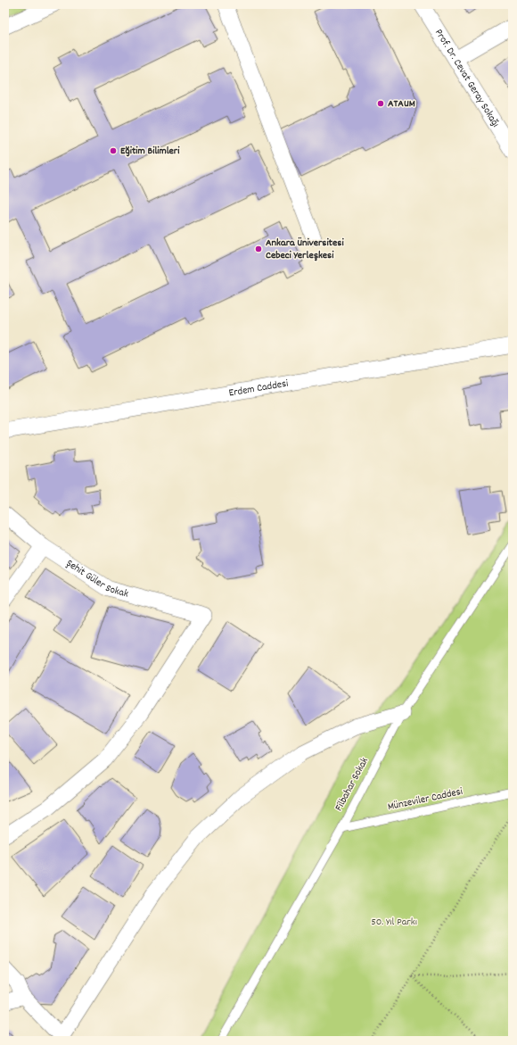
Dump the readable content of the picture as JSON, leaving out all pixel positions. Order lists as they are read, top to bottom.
{
  "streets": {
    "street": ["Prof. Dr. Cevat Geray Sokağı", "Erdem Caddesi", "Şehit Güler Sokak"],
    "lane": ["Filbahar Sokak", "Münzeviler Caddesi"]
  },
  "crossings": [
    ["Filbahar Sokak", "Münzeviler Caddesi"]
  ],
  "parks": ["50. Yıl Parkı"],
  "places": ["ATAUM", "Eğitim Bilimleri", "Ankara Üniversitesi Cebeci Yerleşkesi"]
}
